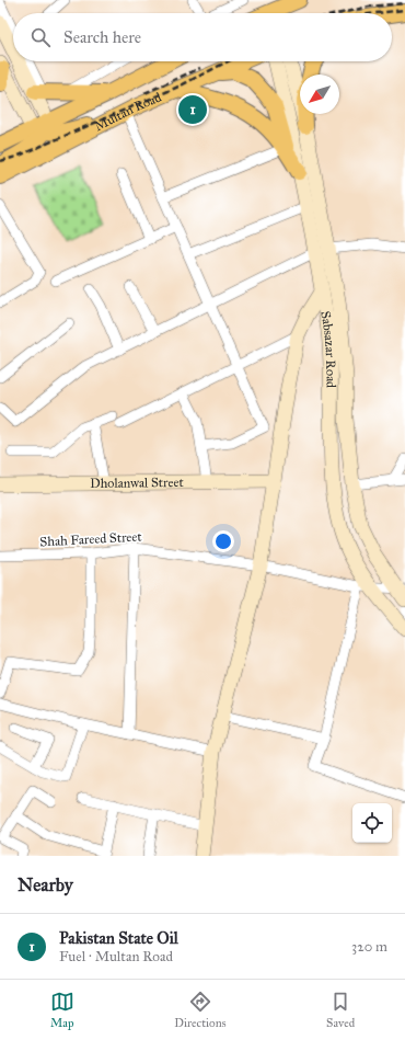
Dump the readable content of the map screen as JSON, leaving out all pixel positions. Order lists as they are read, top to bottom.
{
  "streets": {
    "main road": ["Multan Road", "Sabsazar Road", "Dholanwal Street"],
    "street": ["Shah Fareed Street"]
  },
  "crossings": [
    ["Sabsazar Road", "Shah Fareed Street"]
  ],
  "north": "bottom left",
  "page": {
    "search": "Search here",
    "pins": "1",
    "heading": "Nearby",
    "list": [
      {
        "mark": "1",
        "name": "Pakistan State Oil",
        "note": "Fuel · Multan Road",
        "value": "320 m"
      }
    ],
    "nav": ["Map", "Directions", "Saved"]
  }
}
